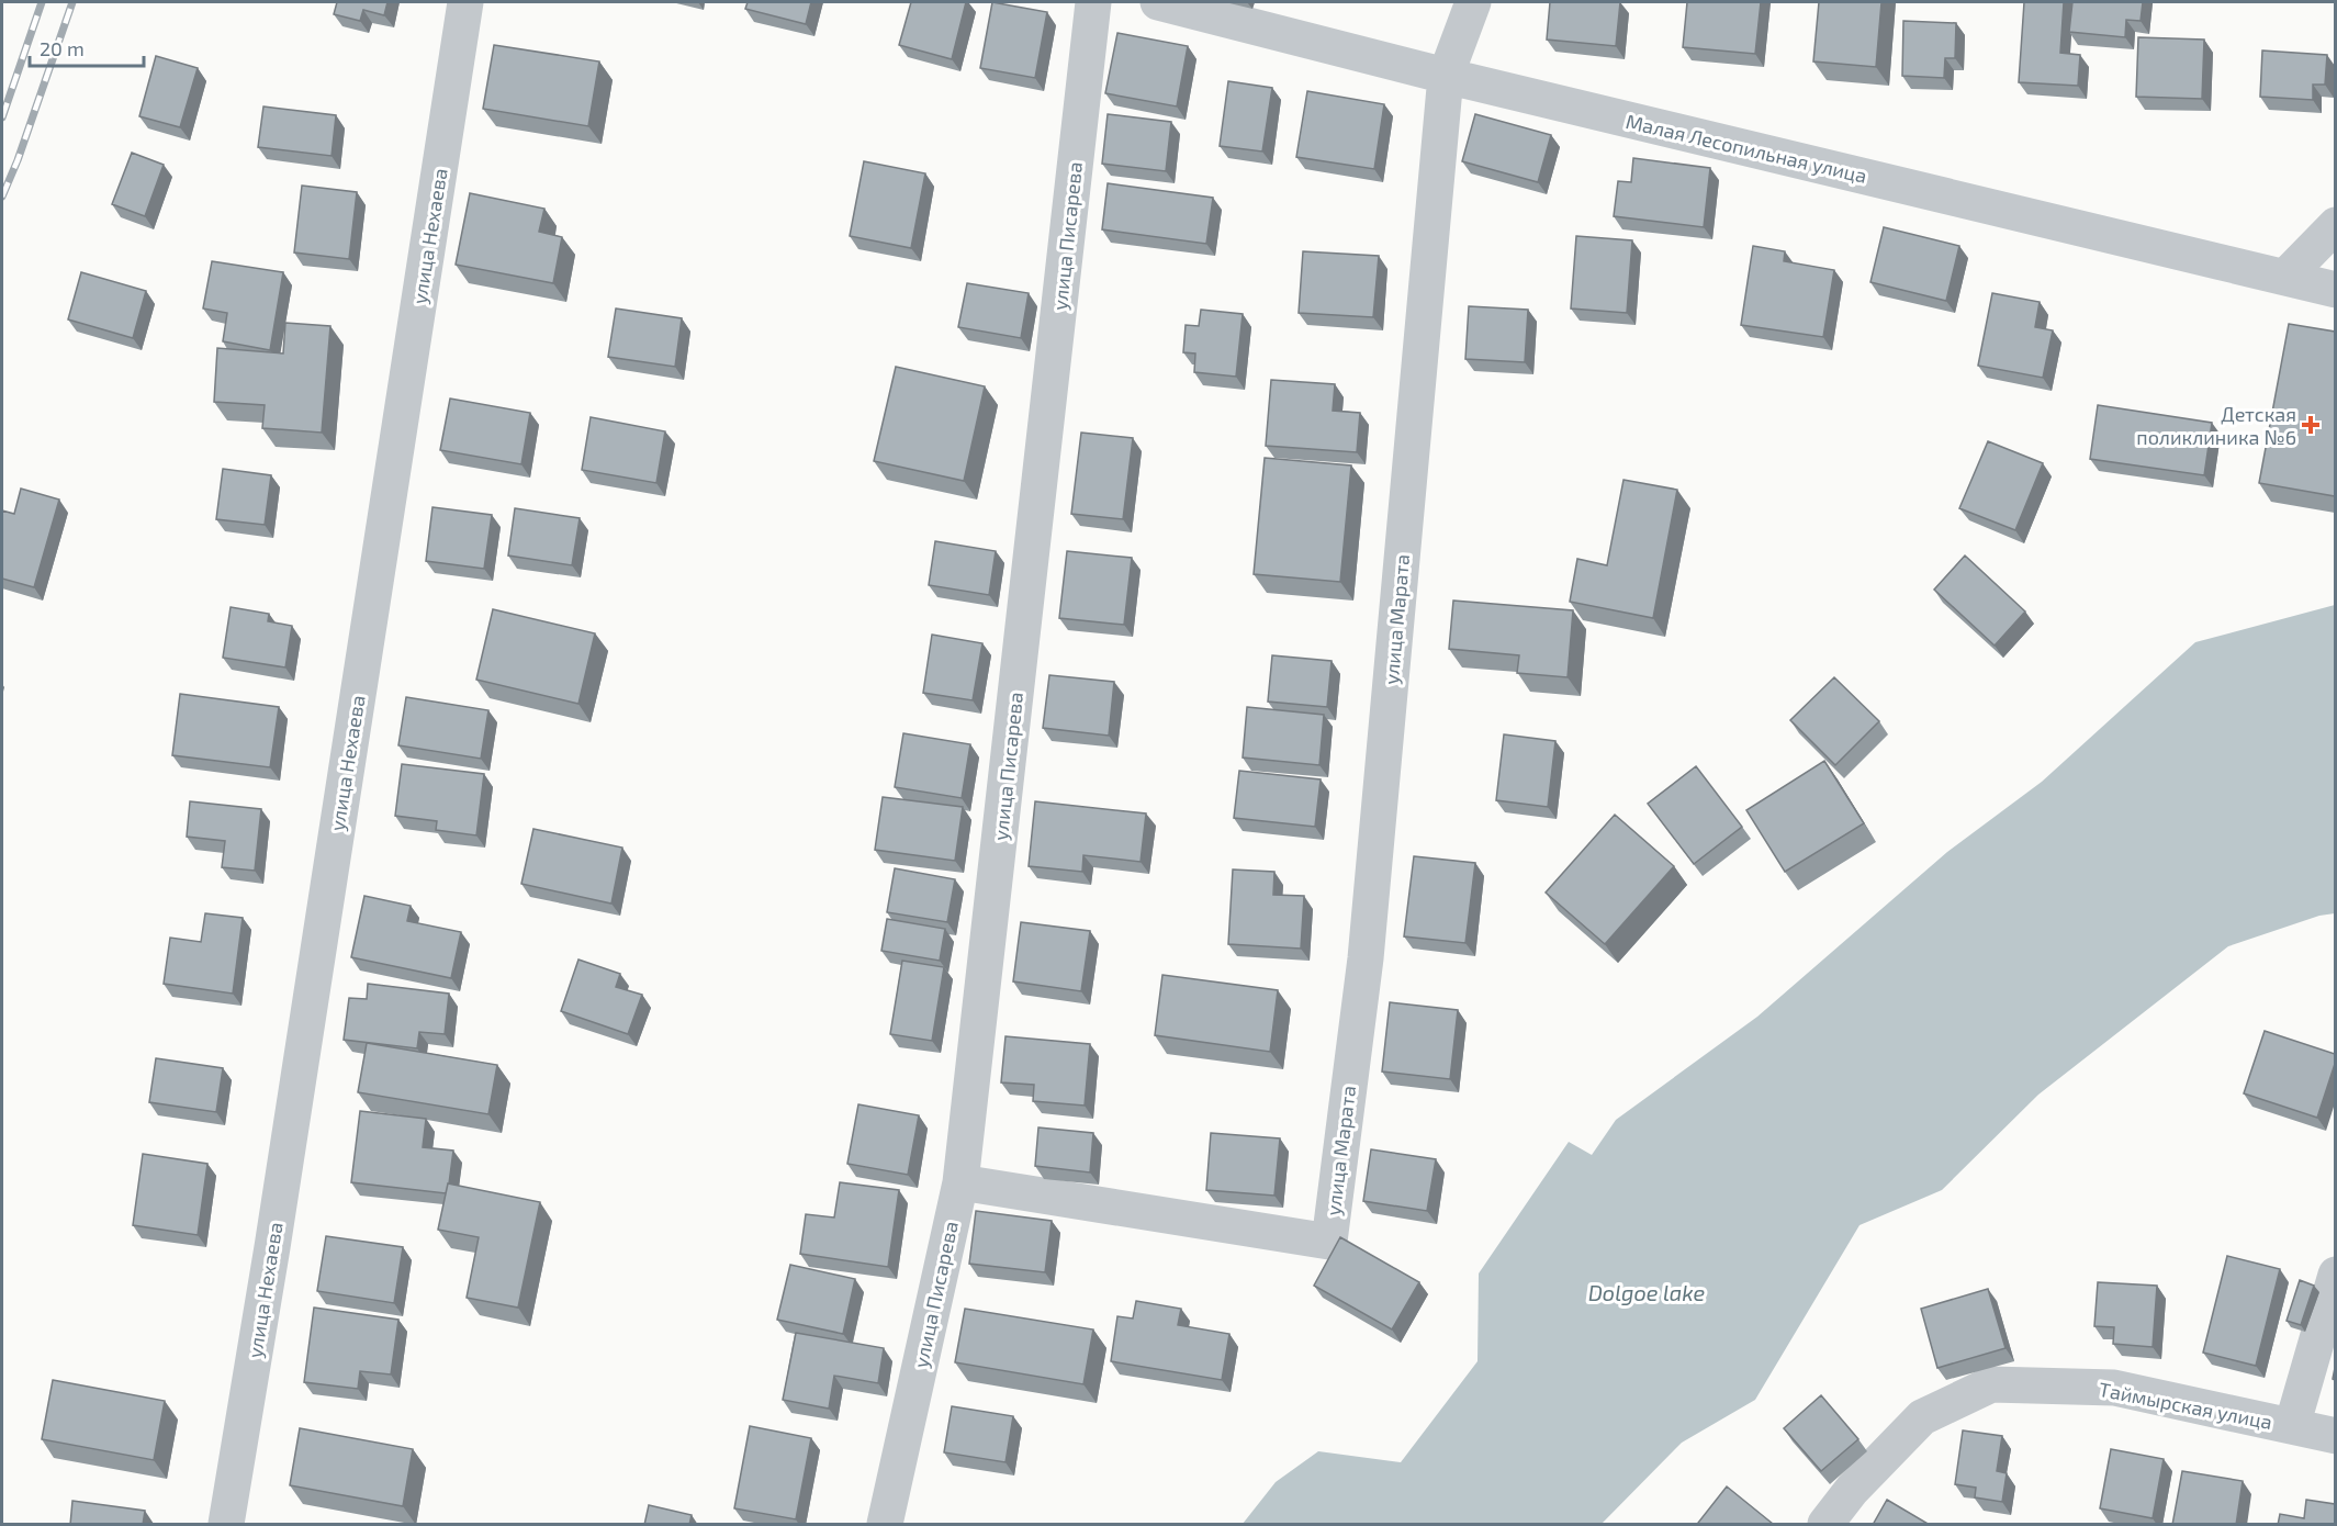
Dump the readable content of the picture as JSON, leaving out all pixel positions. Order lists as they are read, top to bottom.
{
  "streets": {
    "street": [
      "Малая Лесопильная улица",
      "улица Нехаева",
      "улица Писарева",
      "улица Марата",
      "Таймырская улица"
    ]
  },
  "crossings": [
    ["Малая Лесопильная улица", "улица Марата"],
    ["улица Писарева", "улица Марата"]
  ],
  "water": ["Dolgoe lake"],
  "places": {
    "health": ["Детская поликлиника №6"]
  },
  "scale_bar": "20 m"
}
